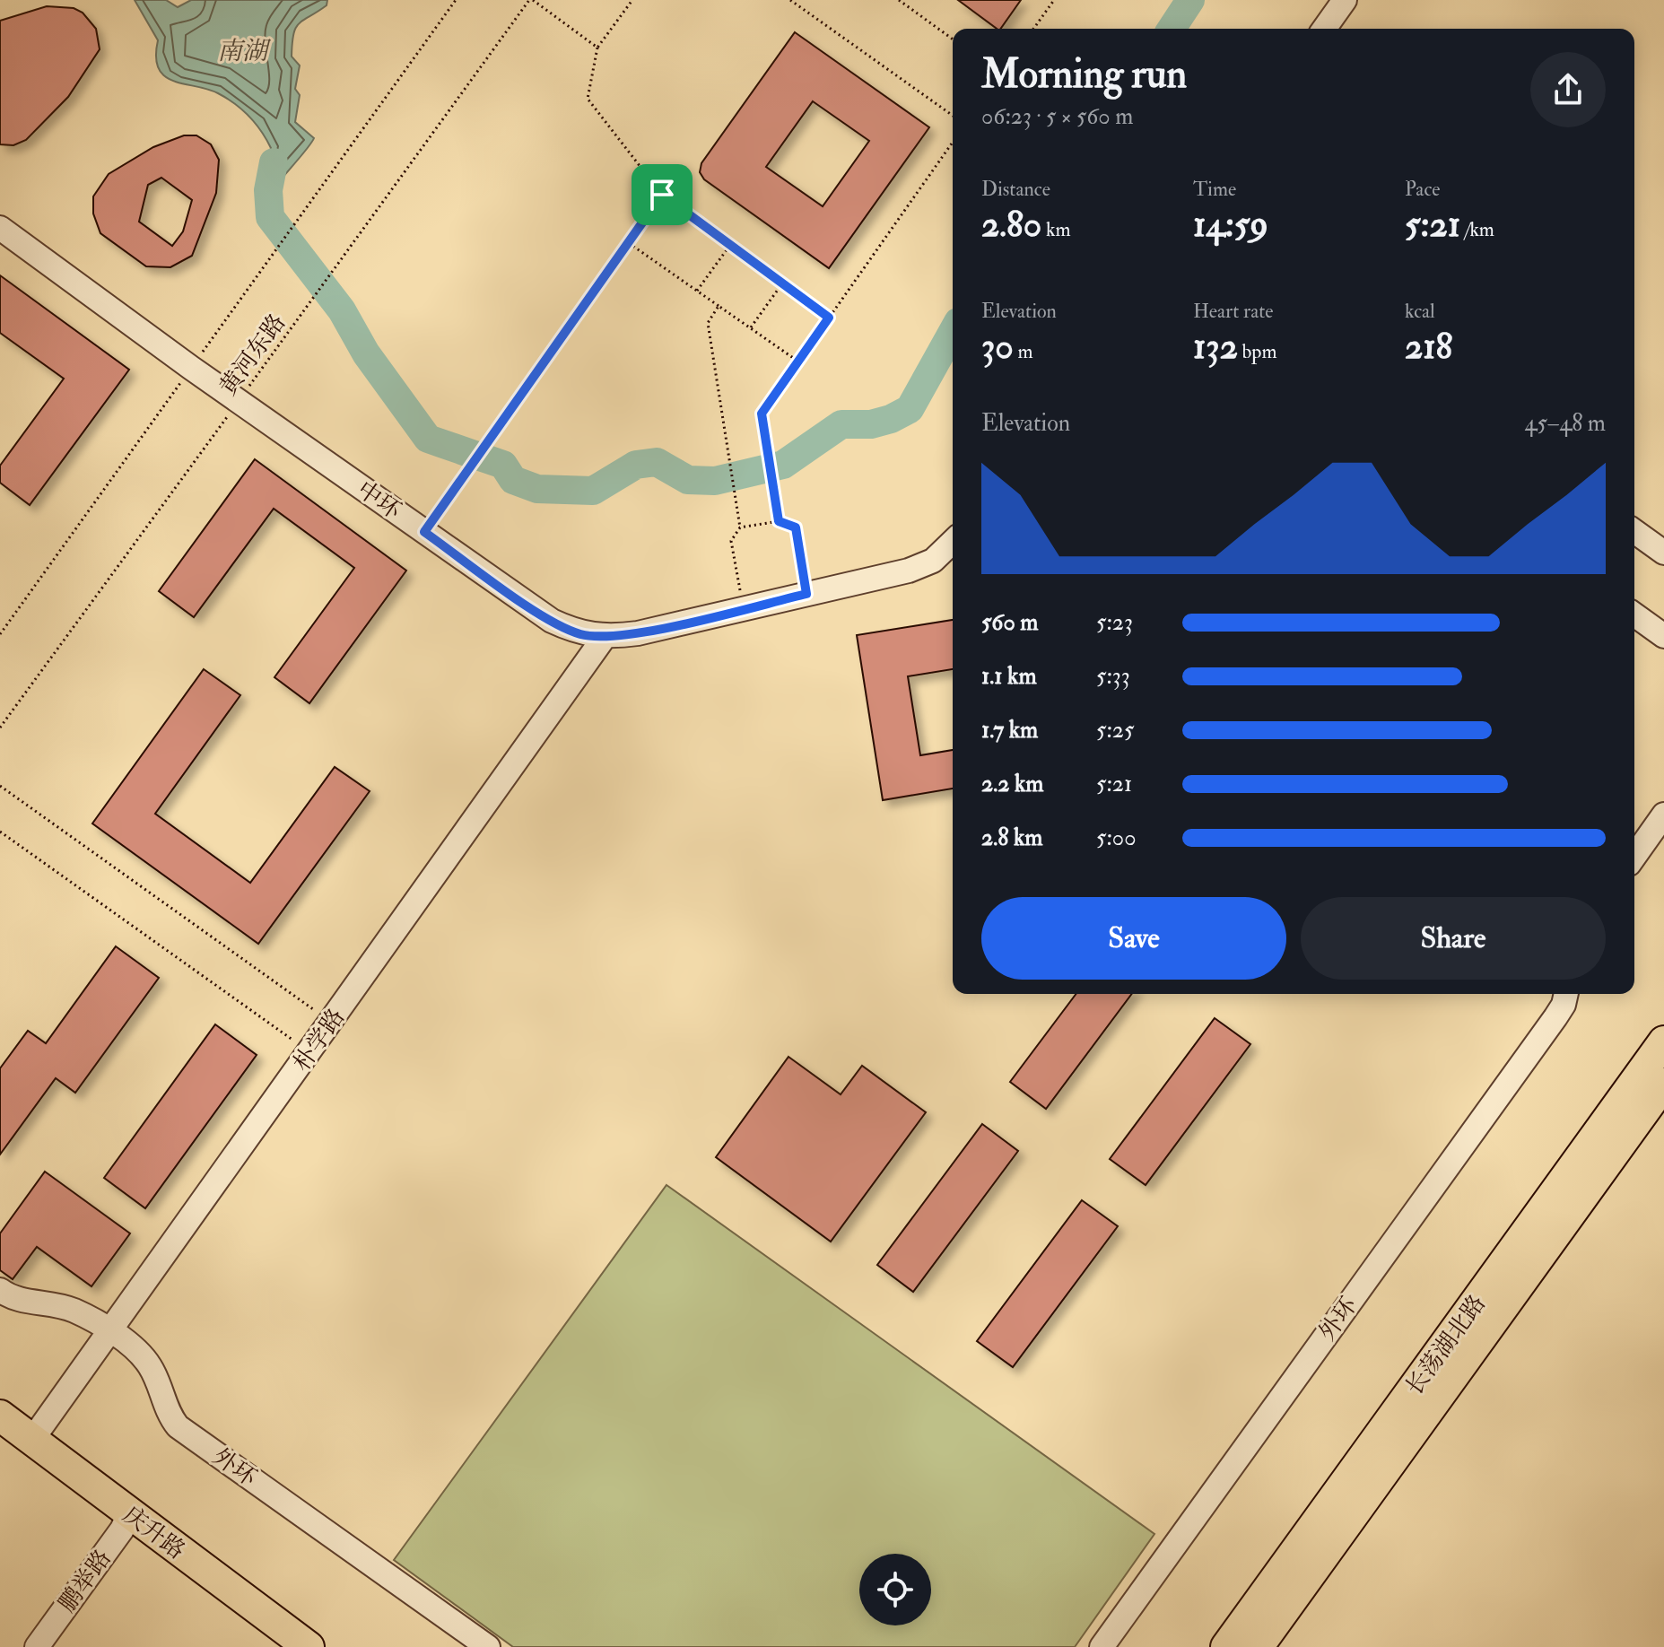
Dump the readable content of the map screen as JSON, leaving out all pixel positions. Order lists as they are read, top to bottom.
{
  "streets": {
    "main road": ["长荡湖北路", "庆升路"],
    "street": [
      "中环",
      "朴学路",
      "外环",
      "鹏举路"
    ],
    "path": ["黄河东路"]
  },
  "crossings": [
    ["黄河东路", "中环"],
    ["中环", "朴学路"],
    ["朴学路", "外环"],
    ["朴学路", "庆升路"],
    ["庆升路", "鹏举路"]
  ],
  "water": ["南湖"],
  "page": {
    "heading": ["Morning run", "06:23 · 5 × 560 m"],
    "stats": [
      ["Distance", "2.80 km"],
      ["Time", "14:59"],
      ["Pace", "5:21 /km"],
      ["Elevation", "30 m"],
      ["Heart rate", "132 bpm"],
      ["kcal", "218"]
    ],
    "chart": ["Elevation", "45–48 m"],
    "list": [
      {
        "name": "560 m",
        "note": "5:23"
      },
      {
        "name": "1.1 km",
        "note": "5:33"
      },
      {
        "name": "1.7 km",
        "note": "5:25"
      },
      {
        "name": "2.2 km",
        "note": "5:21"
      },
      {
        "name": "2.8 km",
        "note": "5:00"
      }
    ],
    "buttons": ["Save", "Share"]
  }
}
